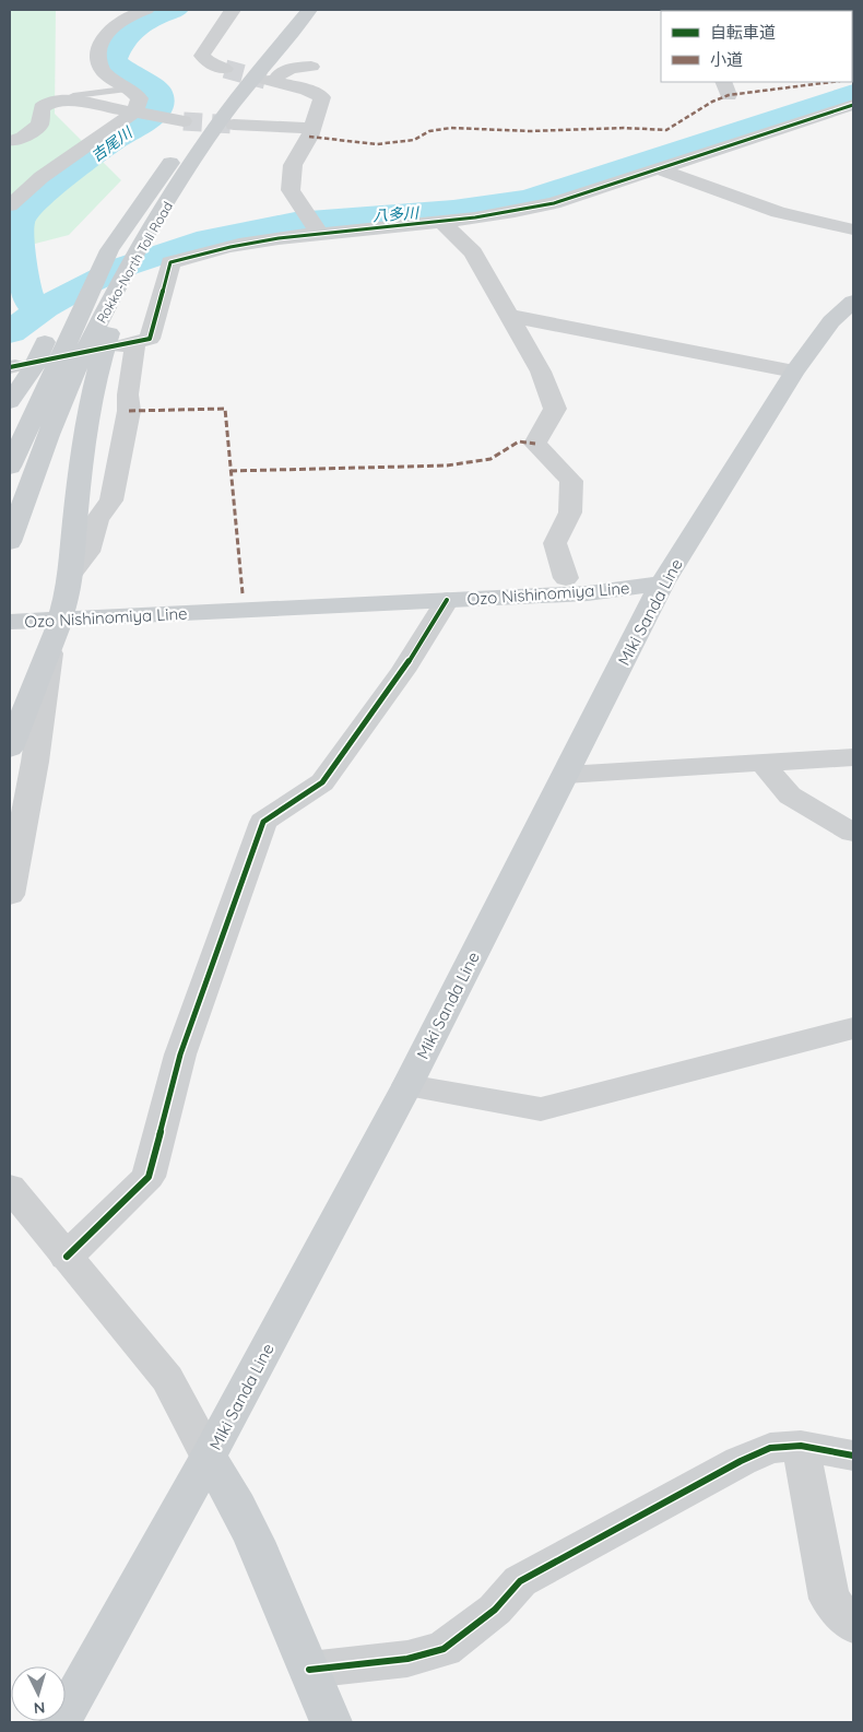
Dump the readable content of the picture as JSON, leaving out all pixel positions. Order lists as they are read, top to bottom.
{
  "streets": {
    "main road": ["Rokko-North Toll Road", "Ozo Nishinomiya Line", "Miki Sanda Line"]
  },
  "crossings": [
    ["Ozo Nishinomiya Line", "Miki Sanda Line"]
  ],
  "water": ["吉尾川", "八多川"],
  "legend": ["自転車道", "小道"],
  "north": "bottom"
}
